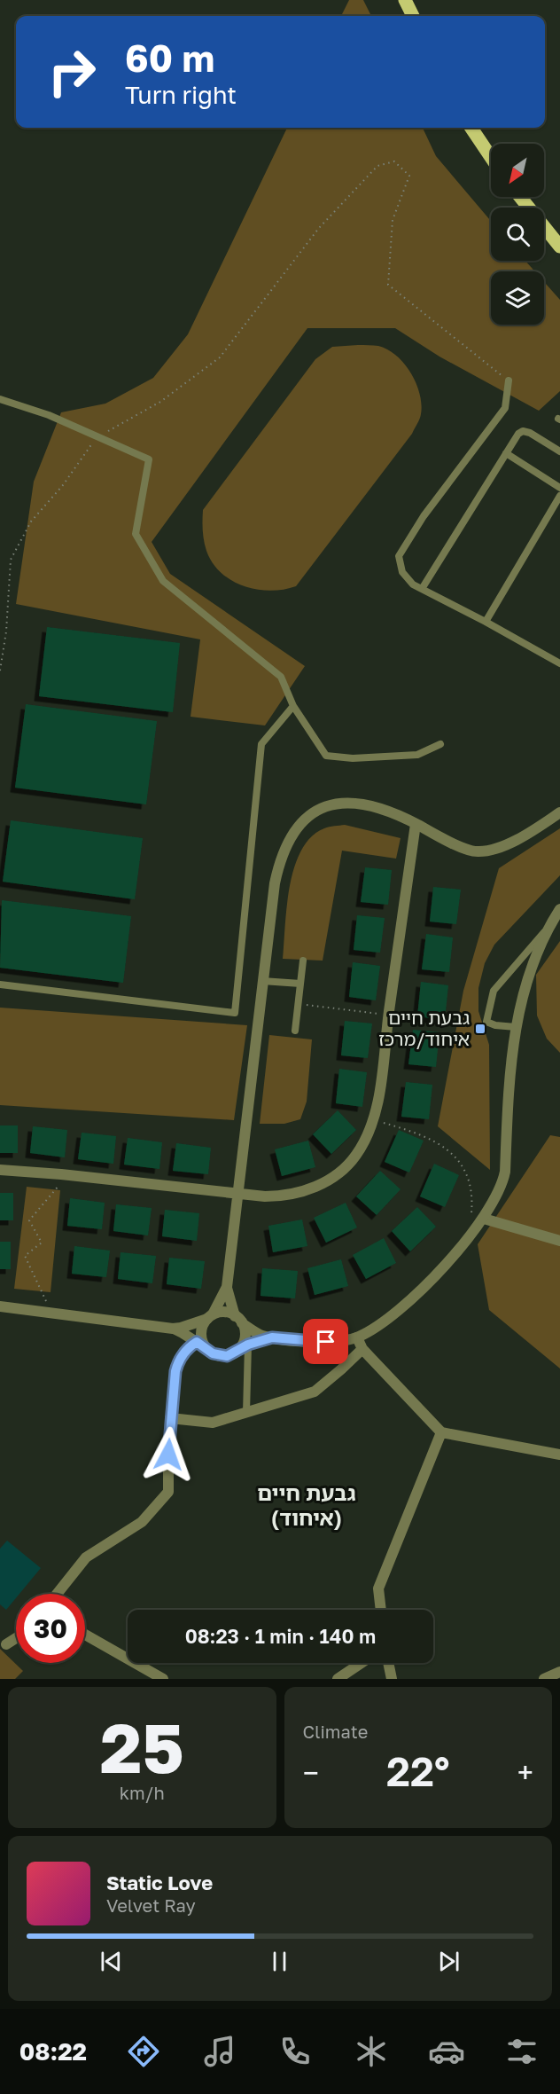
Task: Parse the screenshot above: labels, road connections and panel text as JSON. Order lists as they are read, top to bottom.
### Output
{
  "districts": ["גבעת חיים (איחוד)"],
  "places": {
    "transit": ["גבעת חיים איחוד/מרכז"]
  },
  "north": "bottom left",
  "page": {
    "turn": ["60 m", "Turn right"],
    "limit": "30",
    "trip": "08:23 · 1 min · 140 m",
    "tile": [
      ["25", "km/h"],
      "Climate"
    ],
    "heat": ["−", "22°", "+"],
    "song": ["Static Love", "Velvet Ray"],
    "tabs": "08:22"
  }
}
